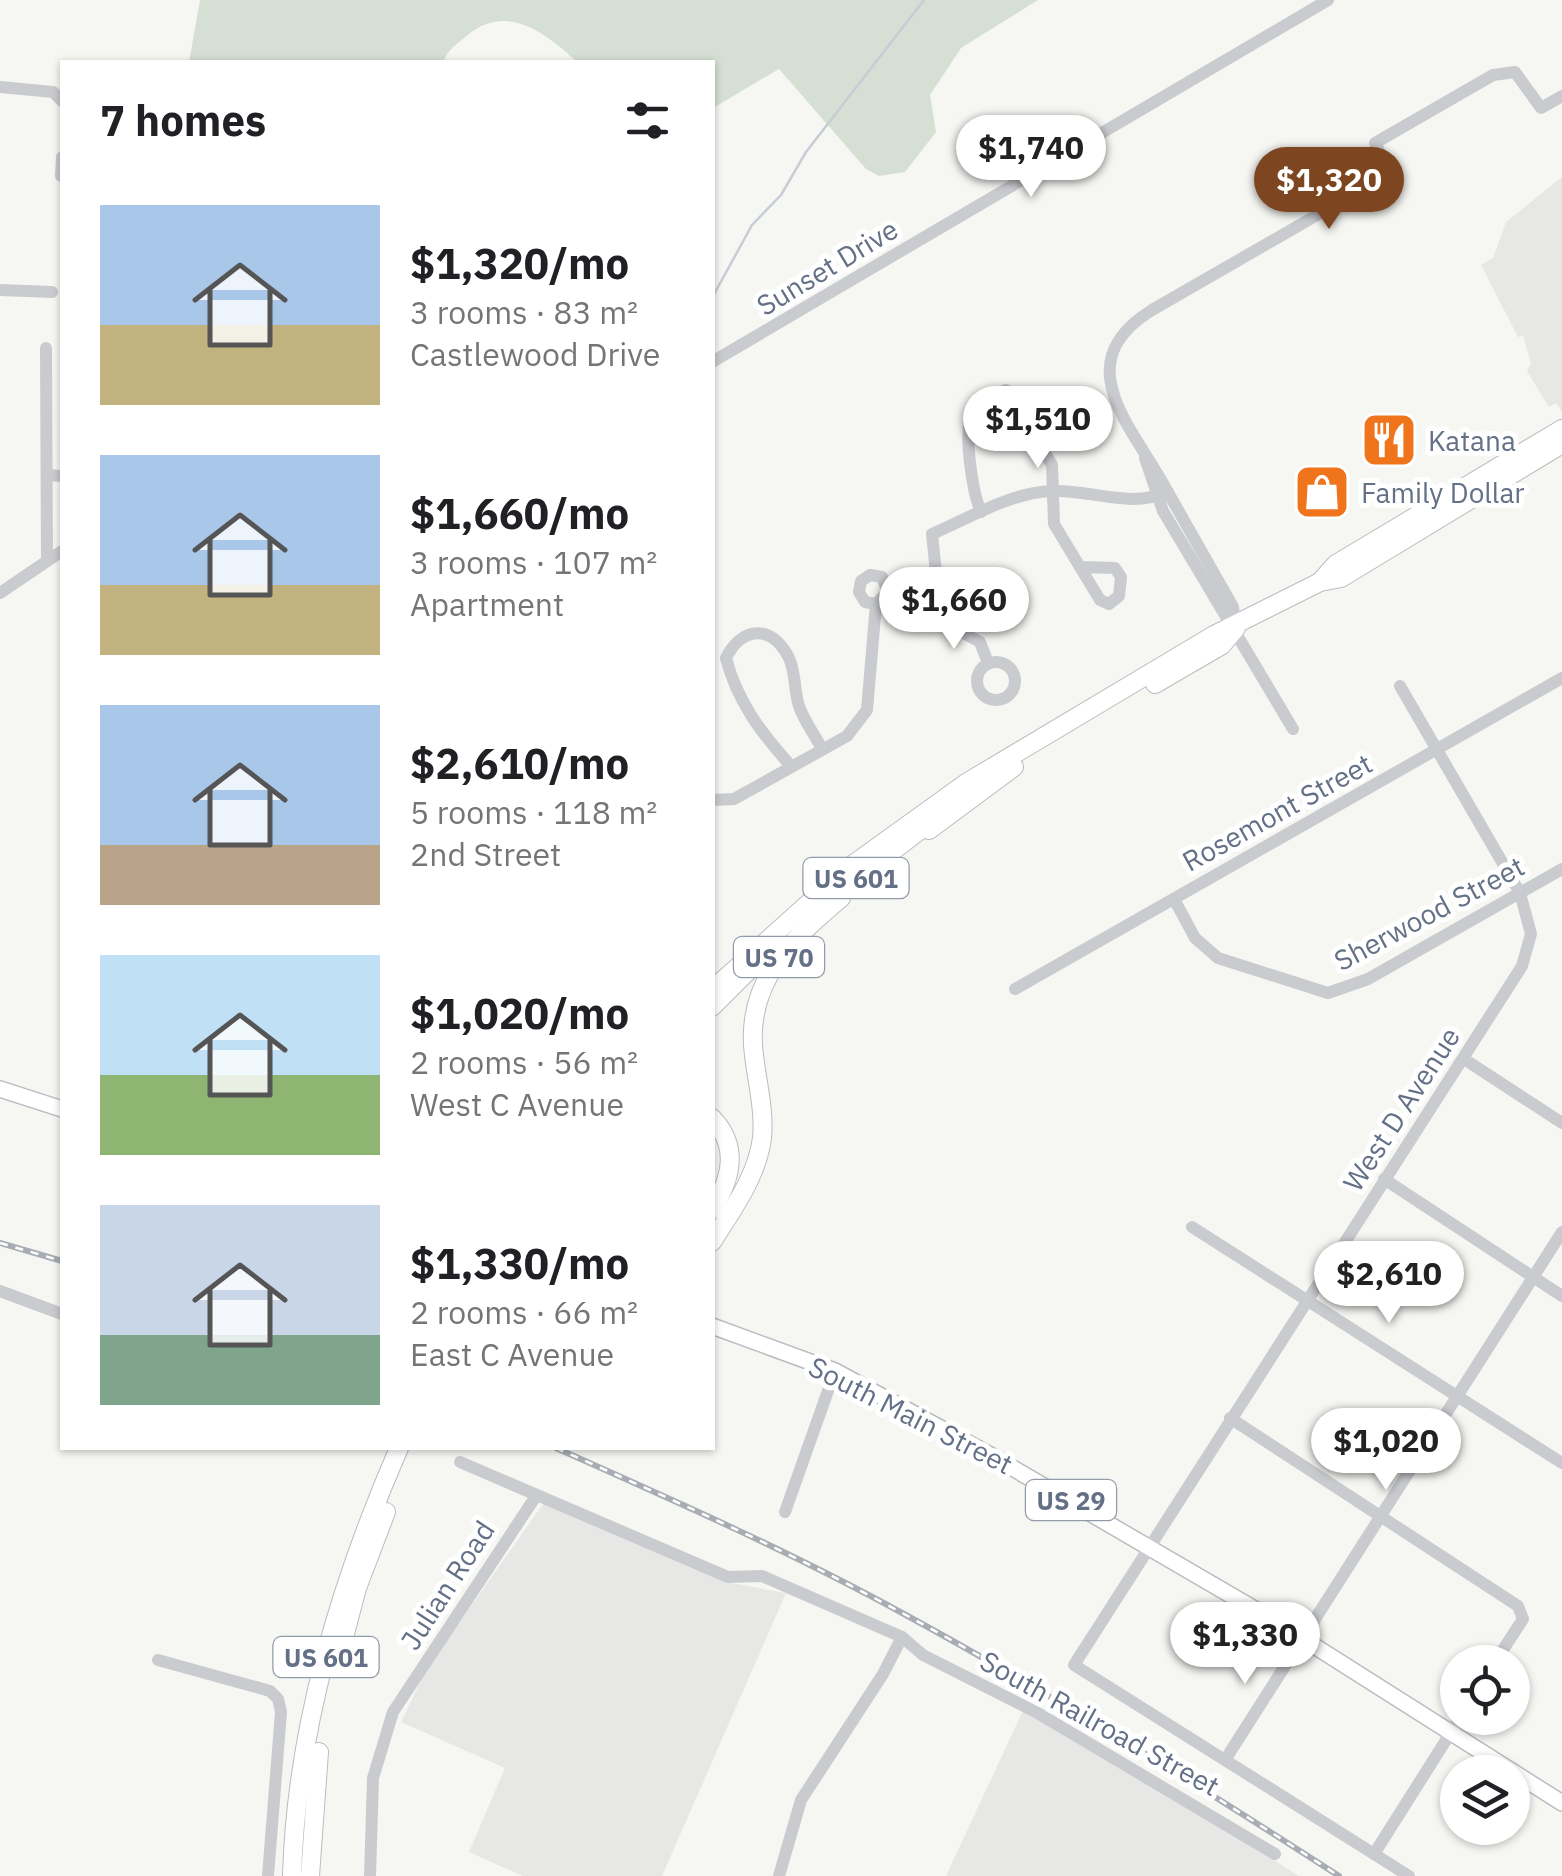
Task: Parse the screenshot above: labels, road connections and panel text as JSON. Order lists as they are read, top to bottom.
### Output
{
  "streets": {
    "highway": ["US 601", "US 70"],
    "main road": ["South Main Street", "US 29"],
    "street": [
      "Sunset Drive",
      "Rosemont Street",
      "Sherwood Street",
      "West D Avenue",
      "Julian Road",
      "South Railroad Street"
    ]
  },
  "crossings": [
    ["Rosemont Street", "Sherwood Street"],
    ["Rosemont Street", "West D Avenue"],
    ["US 601", "US 70"],
    ["Sherwood Street", "West D Avenue"],
    ["West D Avenue", "South Main Street"],
    ["Julian Road", "South Railroad Street"]
  ],
  "places": {
    "restaurant": ["Katana"],
    "shop": ["Family Dollar"]
  },
  "page": {
    "heading": "7 homes",
    "price": [
      "$1,740",
      "$1,320",
      "$1,510",
      "$1,660",
      "$2,610",
      "$1,020",
      "$1,330"
    ],
    "list": [
      {
        "name": "$1,320/mo",
        "note": "3 rooms · 83 m² · Castlewood Drive"
      },
      {
        "name": "$1,660/mo",
        "note": "3 rooms · 107 m² · Apartment"
      },
      {
        "name": "$2,610/mo",
        "note": "5 rooms · 118 m² · 2nd Street"
      },
      {
        "name": "$1,020/mo",
        "note": "2 rooms · 56 m² · West C Avenue"
      },
      {
        "name": "$1,330/mo",
        "note": "2 rooms · 66 m² · East C Avenue"
      }
    ]
  }
}
